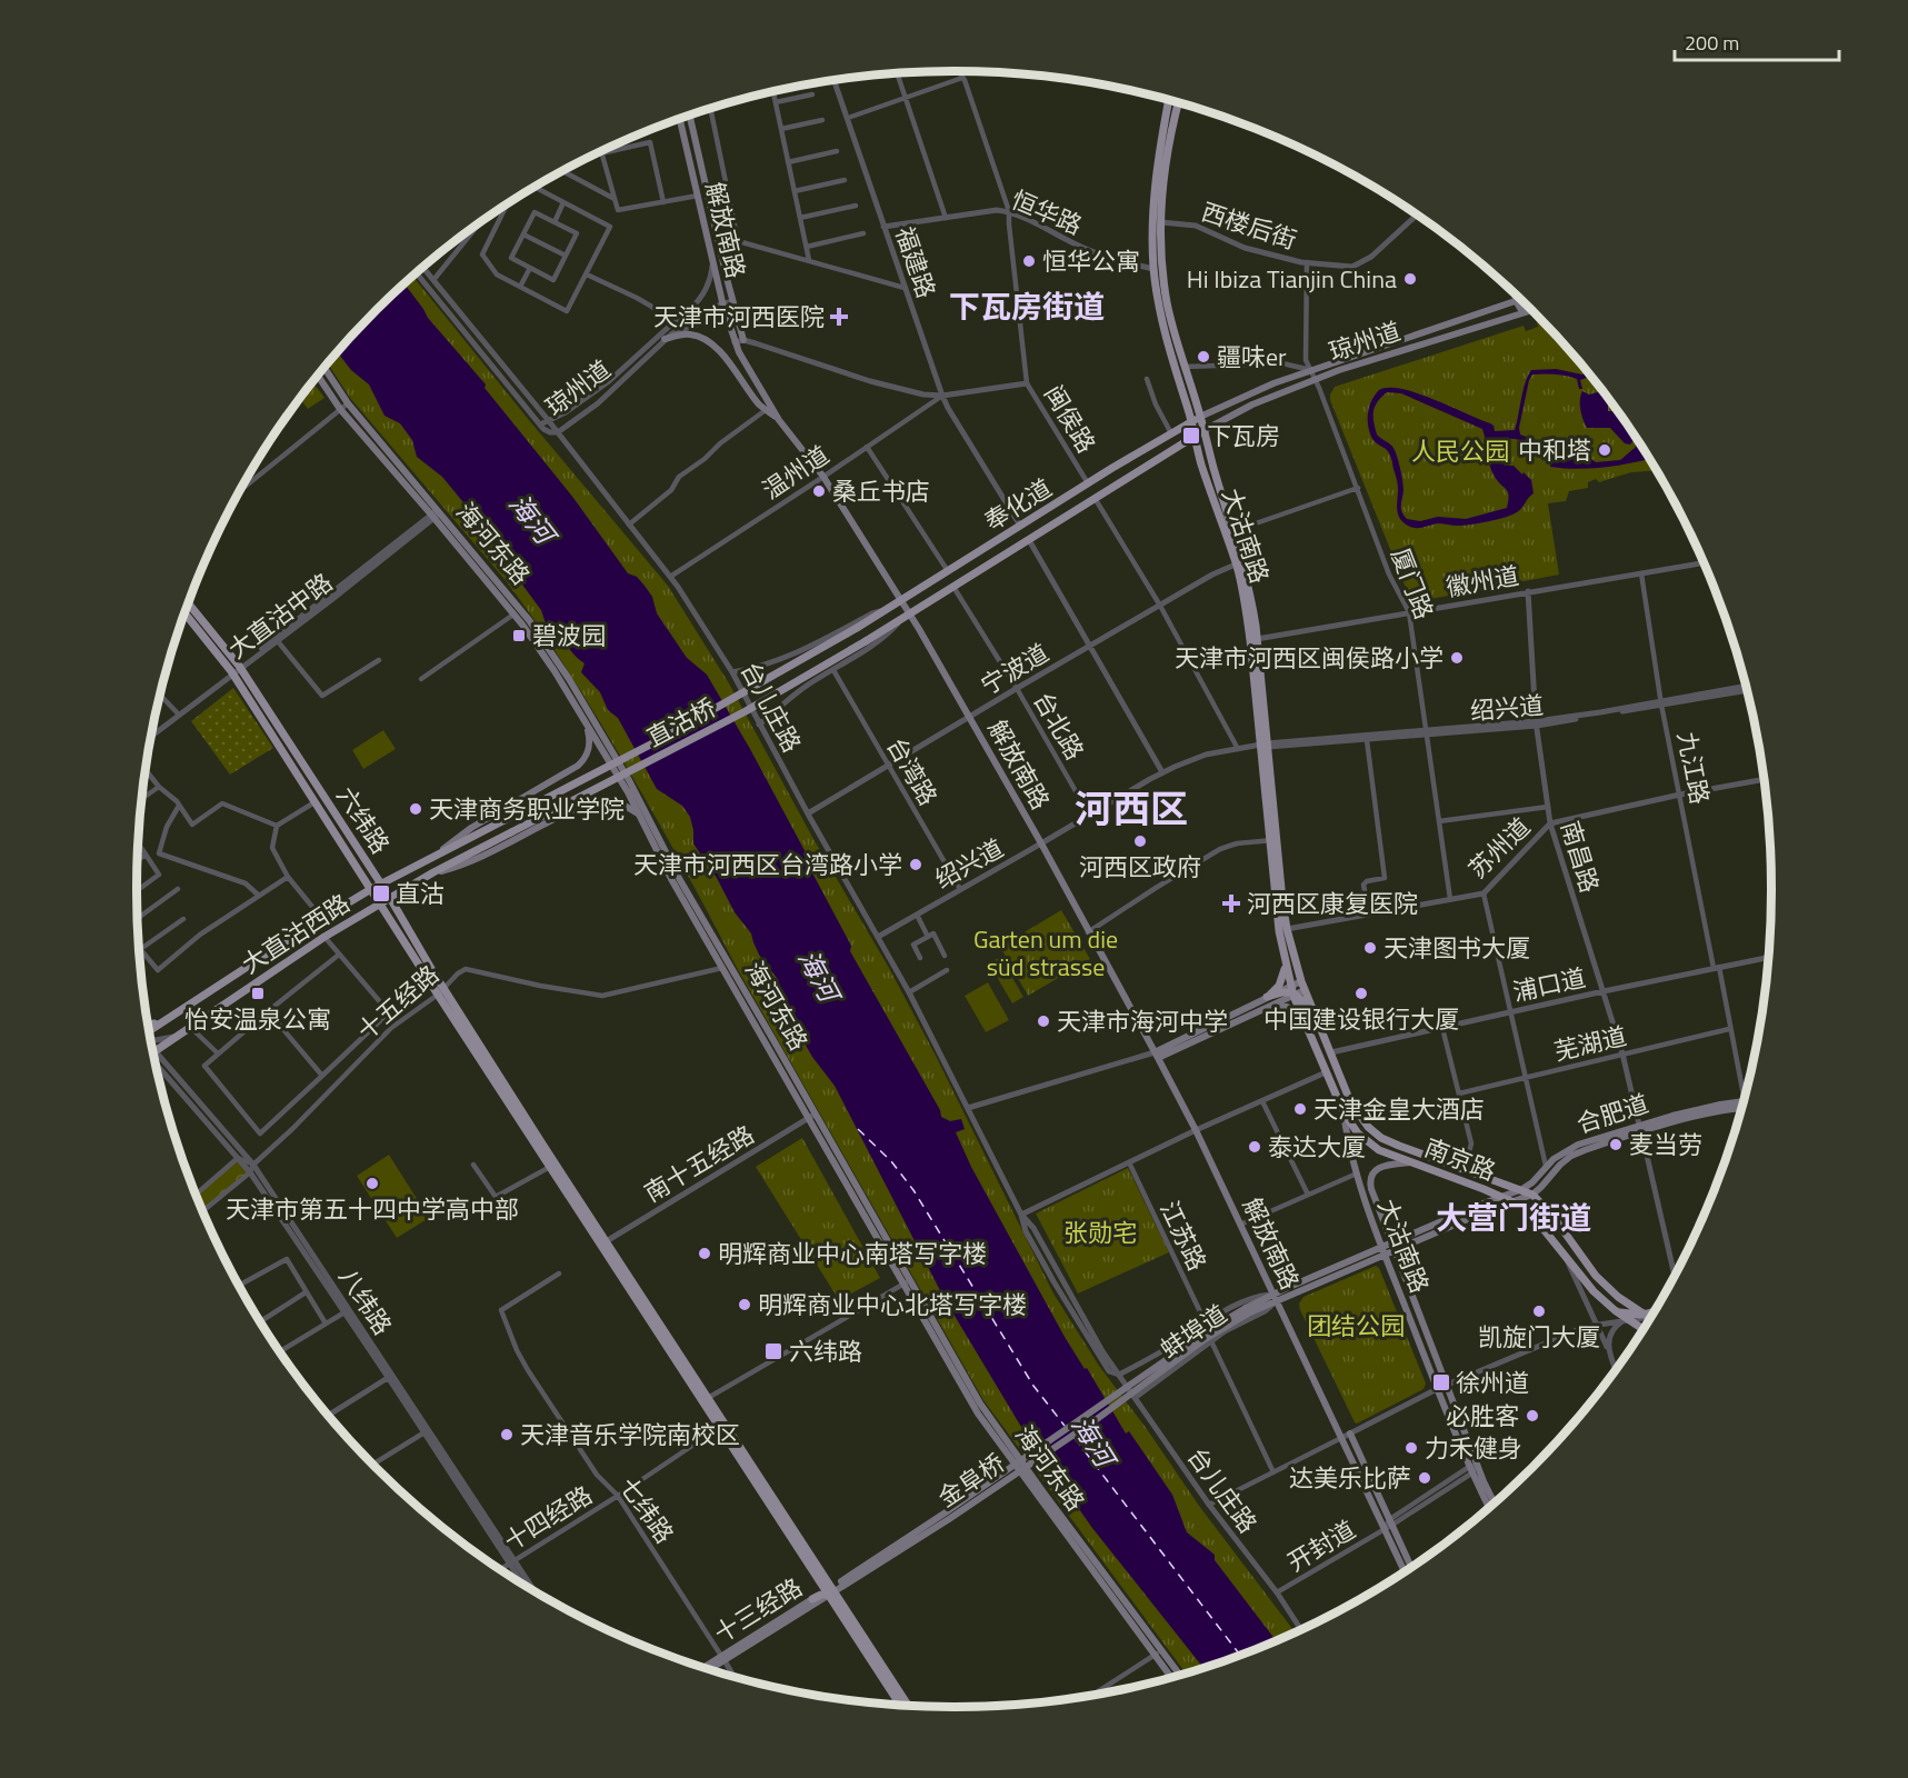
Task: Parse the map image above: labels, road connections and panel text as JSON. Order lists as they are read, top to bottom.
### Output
{
  "streets": {
    "main road": [
      "解放南路",
      "琼州道",
      "奉化道",
      "大沽南路",
      "海河东路",
      "直沽桥",
      "六纬路",
      "大直沽西路",
      "合肥道",
      "南京路",
      "蚌埠道",
      "金阜桥",
      "十三经路"
    ],
    "street": [
      "恒华路",
      "西楼后街",
      "福建路",
      "闽侯路",
      "温州道",
      "徽州道",
      "厦门路",
      "大直沽中路",
      "宁波道",
      "台儿庄路",
      "绍兴道",
      "台北路",
      "九江路",
      "台湾路",
      "苏州道",
      "南昌路",
      "浦口道",
      "十五经路",
      "芜湖道",
      "南十五经路",
      "江苏路",
      "八纬路",
      "七纬路",
      "十四经路",
      "开封道"
    ]
  },
  "crossings": [
    ["恒华路", "福建路"],
    ["恒华路", "闽侯路"],
    ["恒华路", "大沽南路"],
    ["西楼后街", "大沽南路"],
    ["西楼后街", "厦门路"],
    ["解放南路", "琼州道"],
    ["解放南路", "温州道"],
    ["解放南路", "奉化道"],
    ["解放南路", "宁波道"],
    ["解放南路", "绍兴道"],
    ["解放南路", "蚌埠道"],
    ["解放南路", "开封道"],
    ["福建路", "温州道"],
    ["福建路", "奉化道"],
    ["琼州道", "奉化道"],
    ["琼州道", "大沽南路"],
    ["琼州道", "厦门路"],
    ["琼州道", "台儿庄路"],
    ["闽侯路", "奉化道"],
    ["温州道", "台儿庄路"],
    ["奉化道", "大沽南路"],
    ["奉化道", "直沽桥"],
    ["奉化道", "台北路"],
    ["大沽南路", "徽州道"],
    ["大沽南路", "宁波道"],
    ["大沽南路", "绍兴道"],
    ["大沽南路", "苏州道"],
    ["大沽南路", "南京路"],
    ["大沽南路", "蚌埠道"],
    ["大沽南路", "开封道"],
    ["海河东路", "大直沽中路"],
    ["海河东路", "十五经路"],
    ["海河东路", "南十五经路"],
    ["徽州道", "厦门路"],
    ["徽州道", "九江路"],
    ["徽州道", "南昌路"],
    ["厦门路", "绍兴道"],
    ["厦门路", "苏州道"],
    ["大直沽中路", "六纬路"],
    ["宁波道", "台儿庄路"],
    ["宁波道", "台北路"],
    ["宁波道", "台湾路"],
    ["台儿庄路", "绍兴道"],
    ["台儿庄路", "蚌埠道"],
    ["台儿庄路", "开封道"],
    ["绍兴道", "台北路"],
    ["绍兴道", "九江路"],
    ["绍兴道", "台湾路"],
    ["绍兴道", "南昌路"],
    ["直沽桥", "大直沽西路"],
    ["九江路", "苏州道"],
    ["九江路", "浦口道"],
    ["九江路", "芜湖道"],
    ["六纬路", "大直沽西路"],
    ["六纬路", "十五经路"],
    ["六纬路", "南十五经路"],
    ["六纬路", "十四经路"],
    ["六纬路", "十三经路"],
    ["苏州道", "南昌路"],
    ["南昌路", "浦口道"],
    ["南昌路", "芜湖道"],
    ["南昌路", "合肥道"],
    ["浦口道", "南京路"],
    ["十五经路", "八纬路"],
    ["合肥道", "南京路"],
    ["合肥道", "蚌埠道"],
    ["南京路", "蚌埠道"],
    ["八纬路", "十四经路"],
    ["蚌埠道", "金阜桥"],
    ["金阜桥", "十三经路"],
    ["七纬路", "十四经路"],
    ["七纬路", "十三经路"]
  ],
  "districts": ["下瓦房街道", "河西区", "大营门街道"],
  "water": ["海河"],
  "parks": [
    "人民公园",
    "Garten um die süd strasse",
    "张勋宅",
    "团结公园"
  ],
  "places": {
    "other": [
      "恒华公寓",
      "Hi Ibiza Tianjin China",
      "疆味er",
      "中和塔",
      "桑丘书店",
      "天津市河西区闽侯路小学",
      "天津商务职业学院",
      "河西区政府",
      "天津市河西区台湾路小学",
      "天津图书大厦",
      "中国建设银行大厦",
      "天津市海河中学",
      "天津金皇大酒店",
      "麦当劳",
      "泰达大厦",
      "天津市第五十四中学高中部",
      "明辉商业中心南塔写字楼",
      "明辉商业中心北塔写字楼",
      "凯旋门大厦",
      "必胜客",
      "天津音乐学院南校区",
      "力禾健身",
      "达美乐比萨"
    ],
    "health": ["天津市河西医院", "河西区康复医院"],
    "transit": [
      "下瓦房",
      "碧波园",
      "直沽",
      "怡安温泉公寓",
      "六纬路",
      "徐州道"
    ]
  },
  "scale_bar": "200 m"
}
